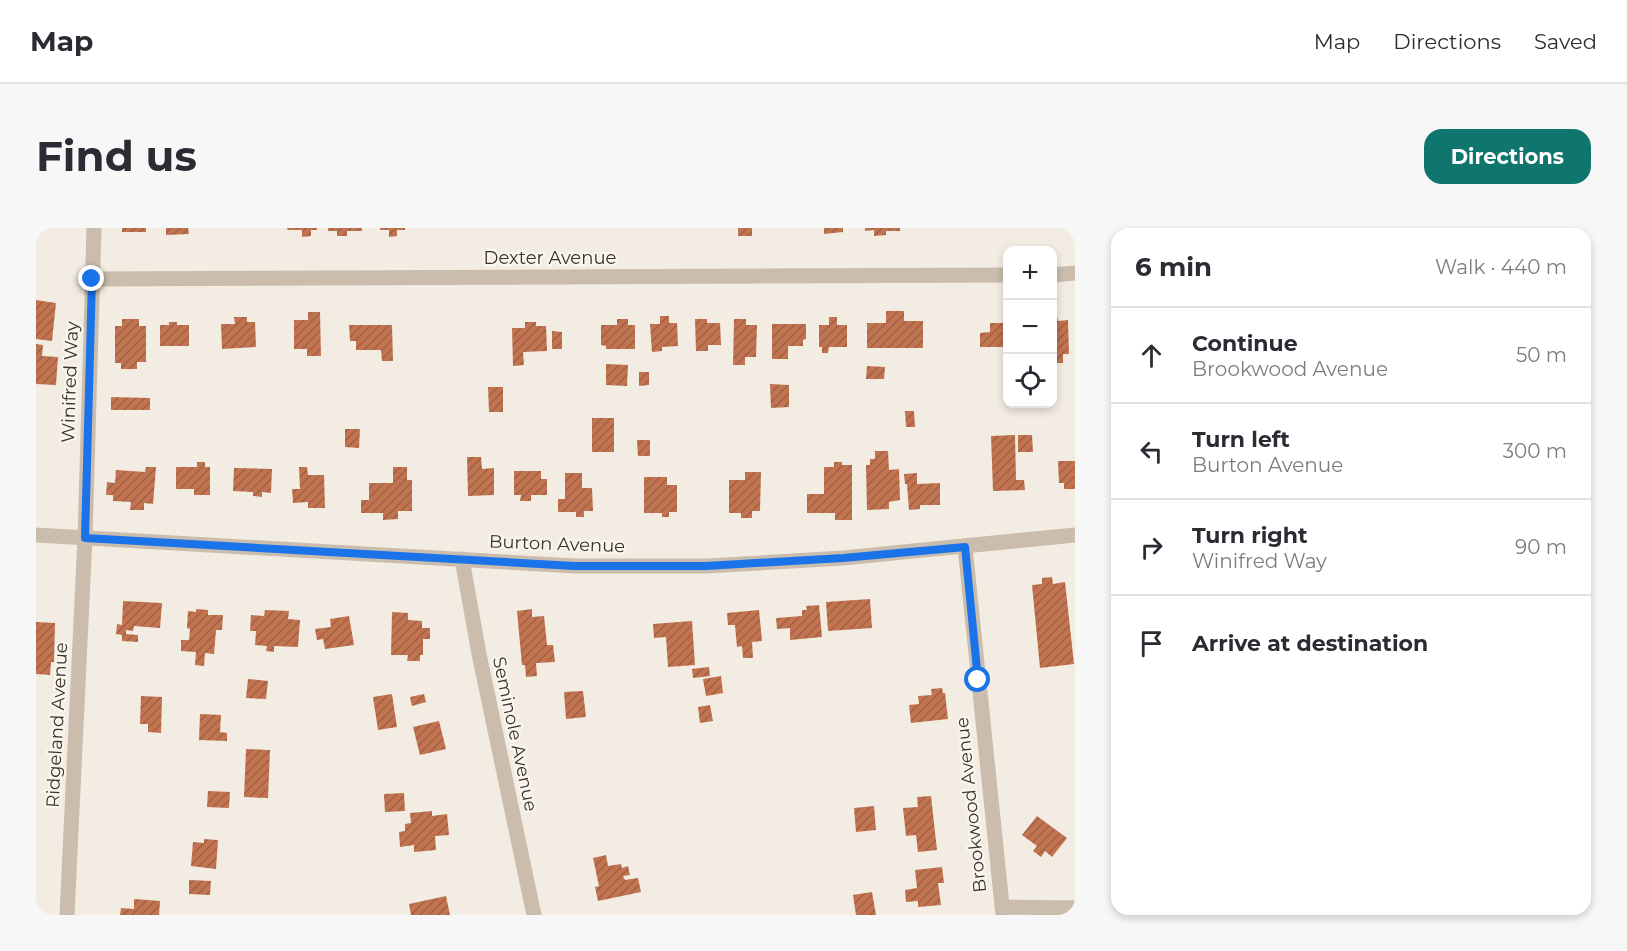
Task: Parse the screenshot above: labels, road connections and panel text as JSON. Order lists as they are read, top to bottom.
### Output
{
  "streets": {
    "street": [
      "Dexter Avenue",
      "Winifred Way",
      "Burton Avenue",
      "Ridgeland Avenue",
      "Seminole Avenue",
      "Brookwood Avenue"
    ]
  },
  "crossings": [
    ["Dexter Avenue", "Winifred Way"],
    ["Winifred Way", "Burton Avenue"],
    ["Winifred Way", "Ridgeland Avenue"],
    ["Burton Avenue", "Ridgeland Avenue"],
    ["Burton Avenue", "Seminole Avenue"],
    ["Burton Avenue", "Brookwood Avenue"]
  ],
  "page": {
    "header": "Map",
    "nav": ["Map", "Directions", "Saved"],
    "buttons": "Directions",
    "title": "Find us",
    "heading": ["6 min", "Walk · 440 m"],
    "map_buttons": ["+", "−"],
    "list": [
      ["Continue", "Brookwood Avenue", "50 m"],
      ["Turn left", "Burton Avenue", "300 m"],
      ["Turn right", "Winifred Way", "90 m"],
      "Arrive at destination"
    ]
  }
}
